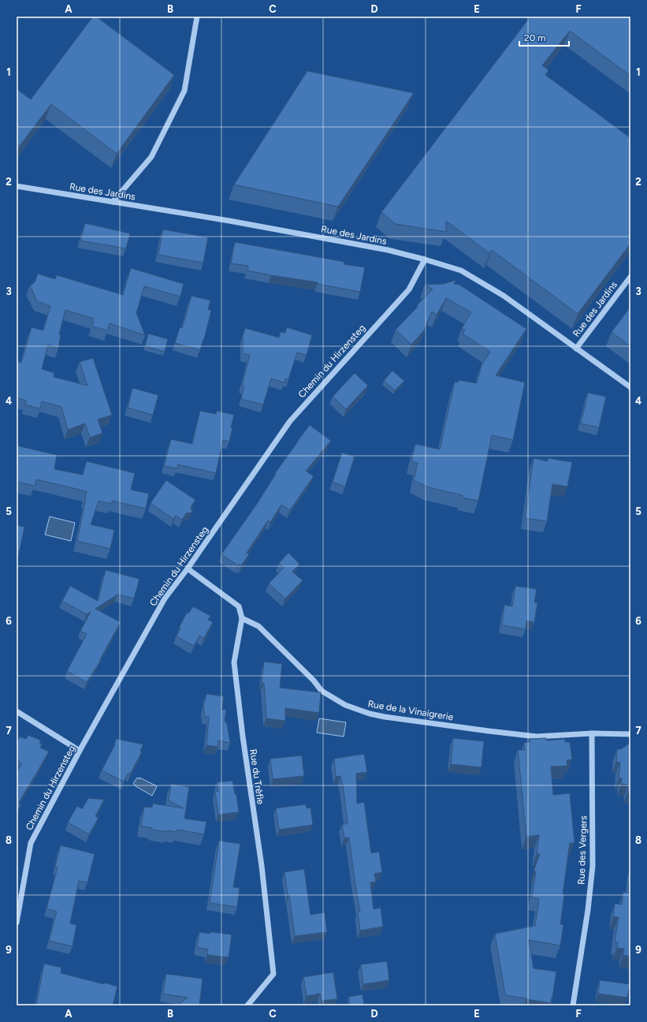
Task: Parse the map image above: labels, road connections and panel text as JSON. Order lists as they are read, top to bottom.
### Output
{
  "streets": {
    "street": [
      "Rue des Jardins",
      "Chemin du Hirzensteg",
      "Rue de la Vinaigrerie",
      "Rue du Trèfle",
      "Rue des Vergers"
    ]
  },
  "crossings": [
    ["Rue des Jardins", "Chemin du Hirzensteg"],
    ["Rue de la Vinaigrerie", "Rue du Trèfle"],
    ["Rue de la Vinaigrerie", "Rue des Vergers"]
  ],
  "scale_bar": "20 m",
  "grid": {
    "columns": [
      "A",
      "B",
      "C",
      "D",
      "E",
      "F"
    ],
    "rows": [
      "1",
      "2",
      "3",
      "4",
      "5",
      "6",
      "7",
      "8",
      "9"
    ]
  }
}
